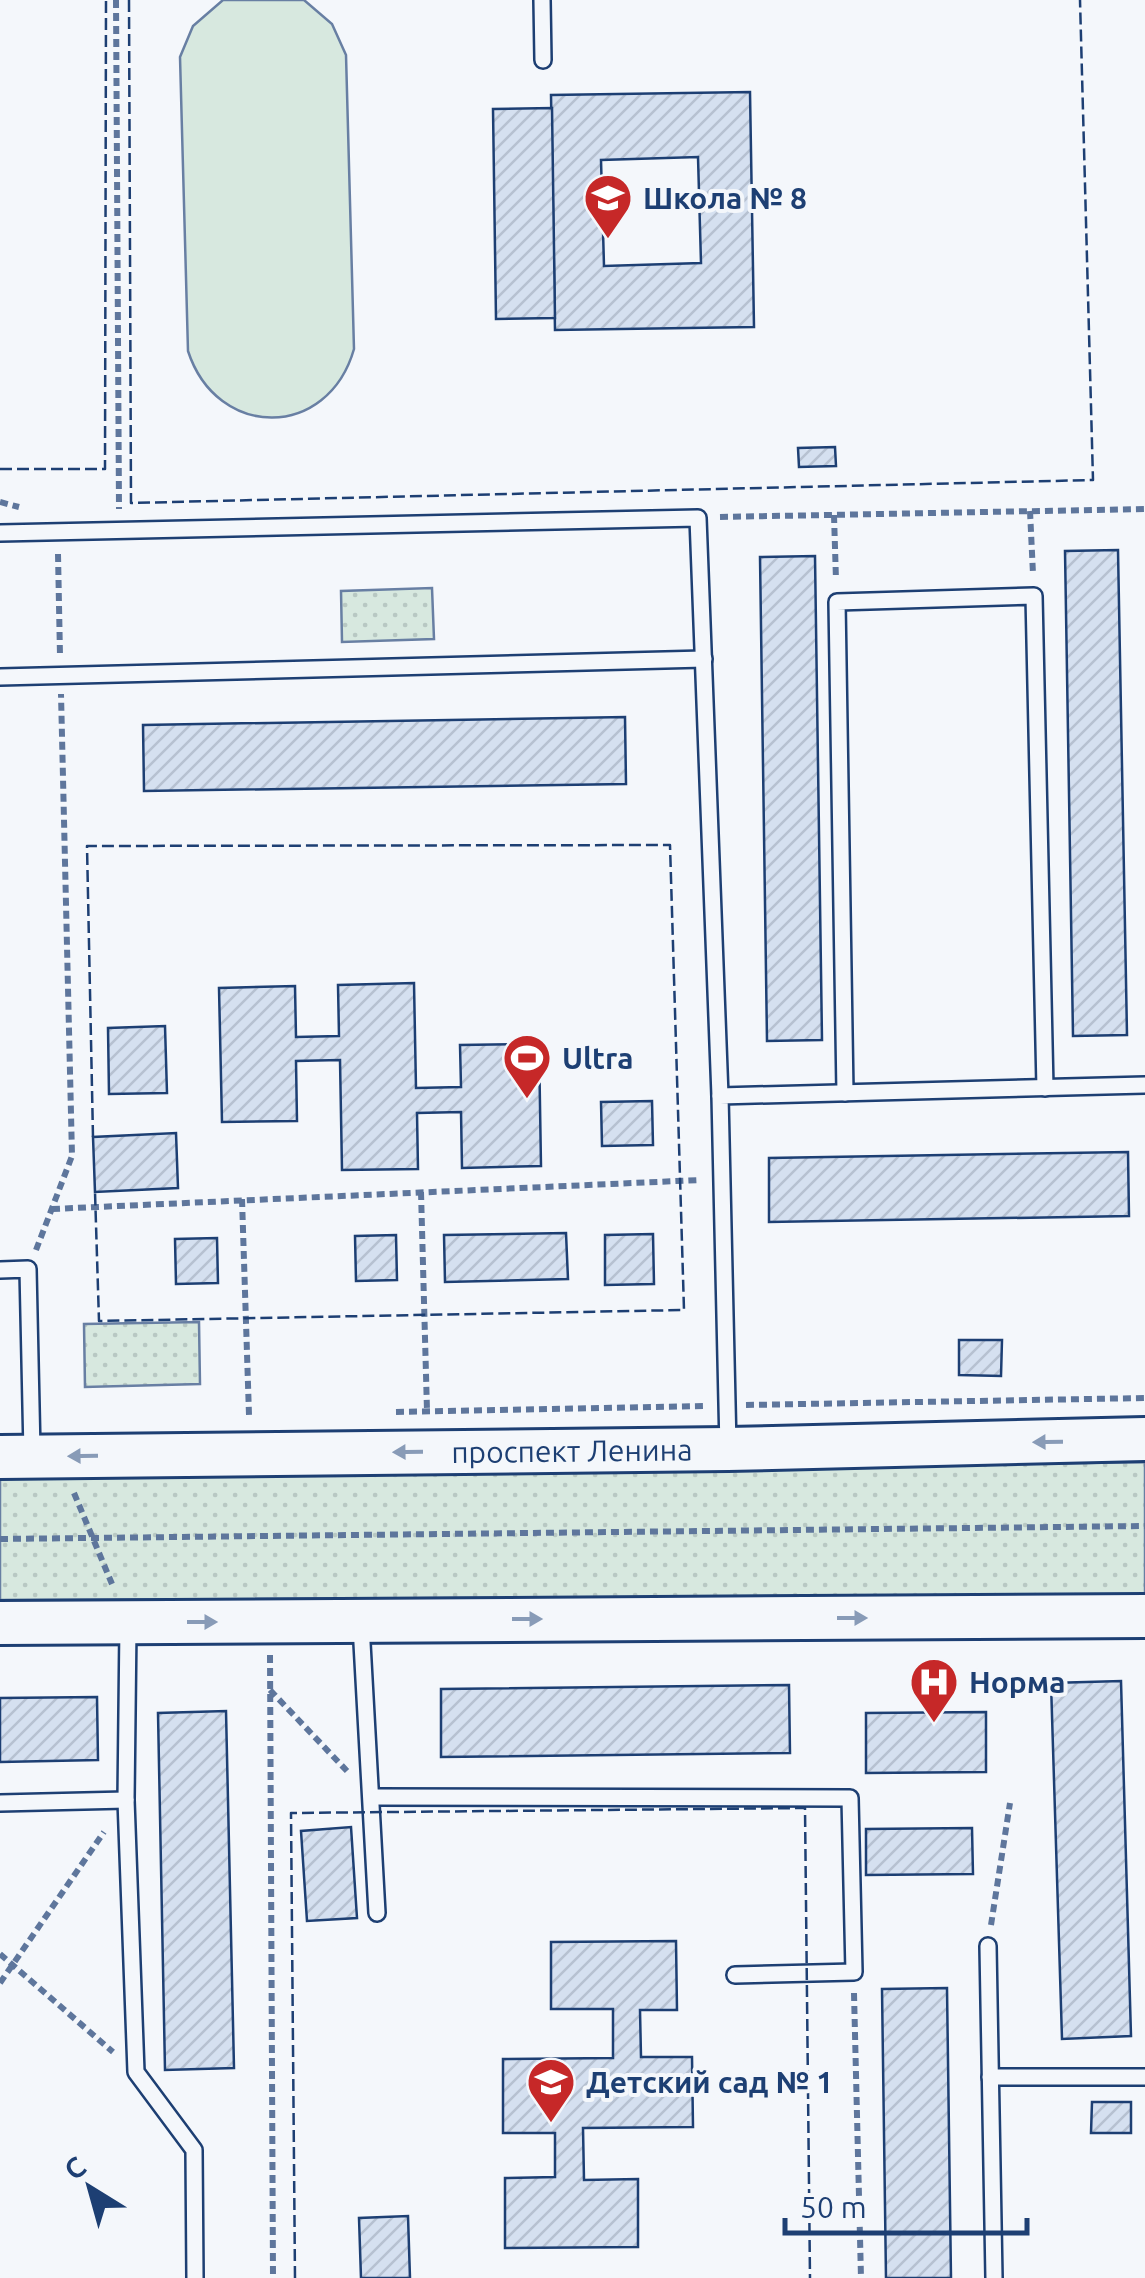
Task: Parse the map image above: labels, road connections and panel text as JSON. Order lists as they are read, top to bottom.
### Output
{
  "streets": {
    "street": ["проспект Ленина"]
  },
  "places": {
    "school or university": ["Школа № 8", "Детский сад № 1"],
    "sports": ["Ultra"],
    "hospital": ["Норма"]
  },
  "scale_bar": "50 m",
  "north": "top left"
}
